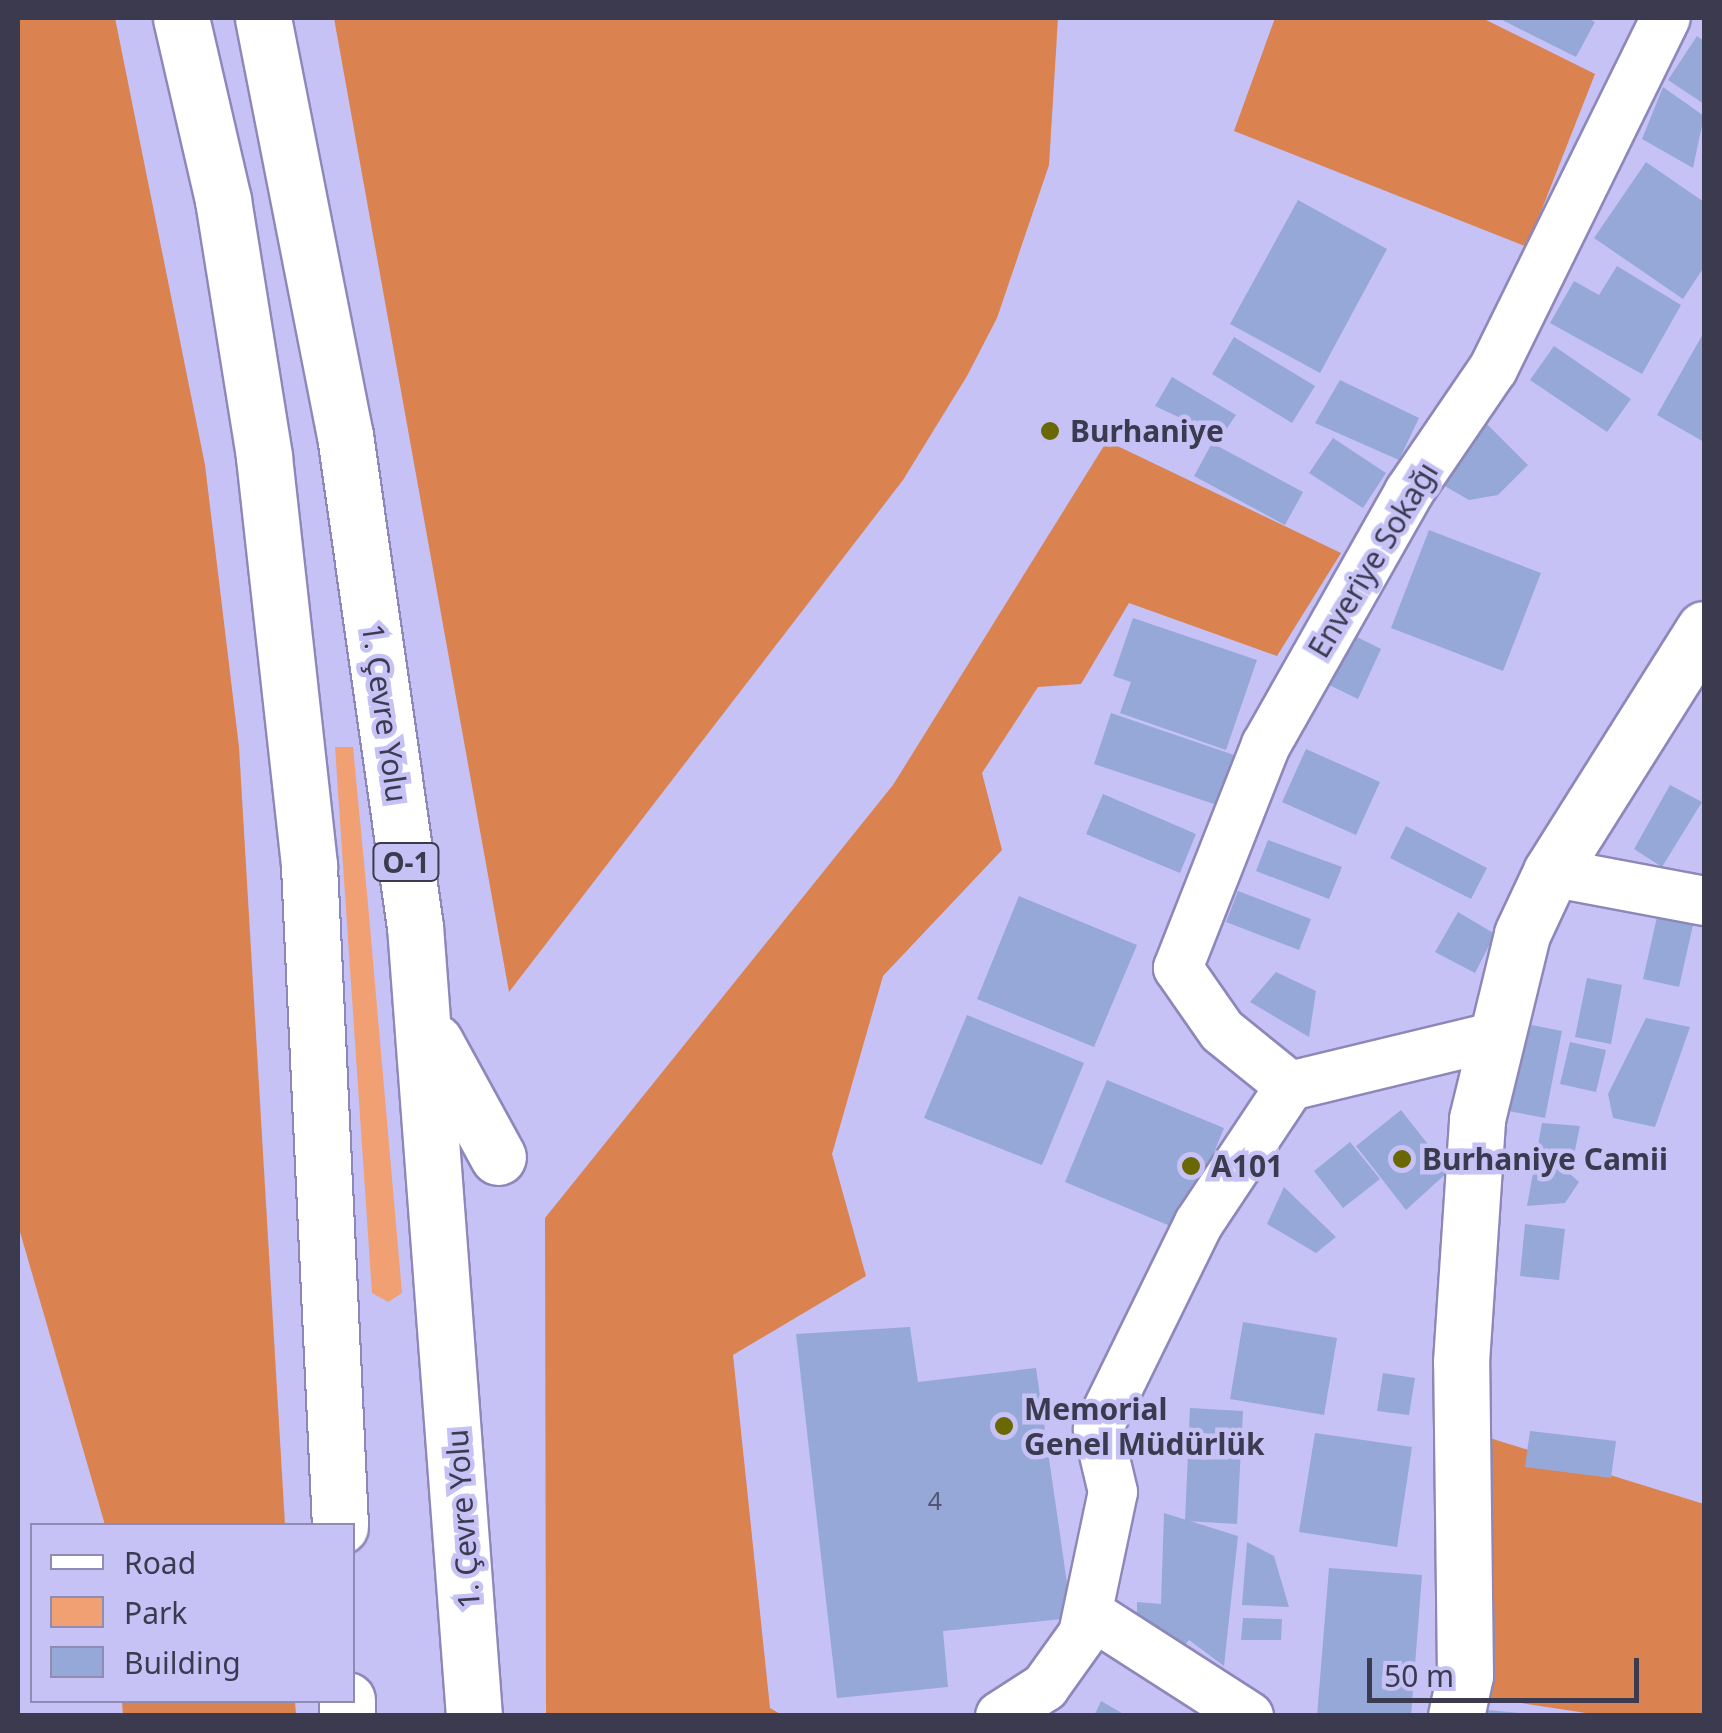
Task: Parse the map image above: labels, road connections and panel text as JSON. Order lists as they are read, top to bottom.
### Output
{
  "streets": {
    "main road": ["1. Çevre Yolu", "O-1"],
    "street": ["Enveriye Sokağı"]
  },
  "places": [
    "Burhaniye",
    "Burhaniye Camii",
    "A101",
    "Memorial Genel Müdürlük"
  ],
  "house_numbers": ["4"],
  "legend": ["Road", "Park", "Building"],
  "scale_bar": "50 m"
}
